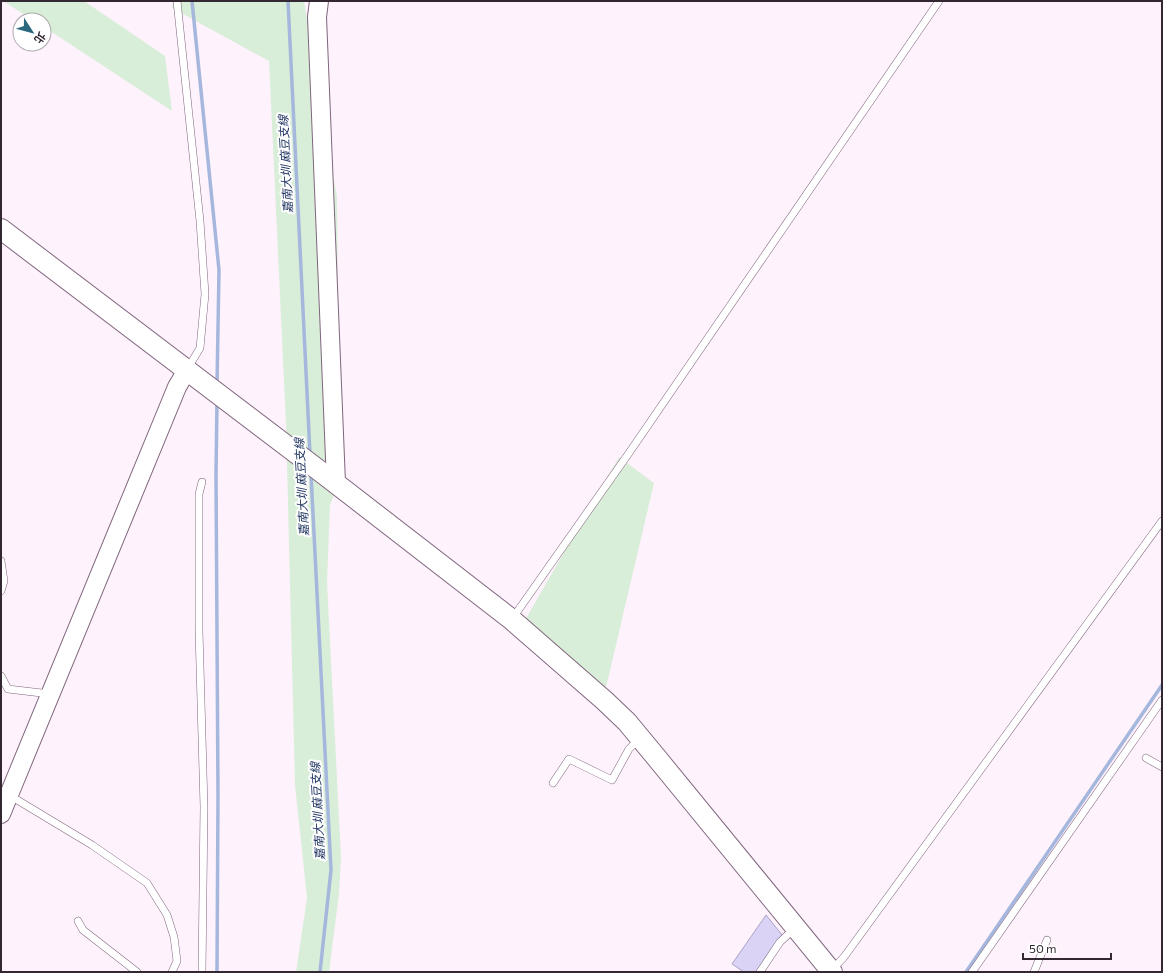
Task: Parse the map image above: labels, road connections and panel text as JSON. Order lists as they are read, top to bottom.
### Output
{
  "water": ["嘉南大圳 麻豆支線"],
  "scale_bar": "50 m",
  "north": "bottom right"
}
